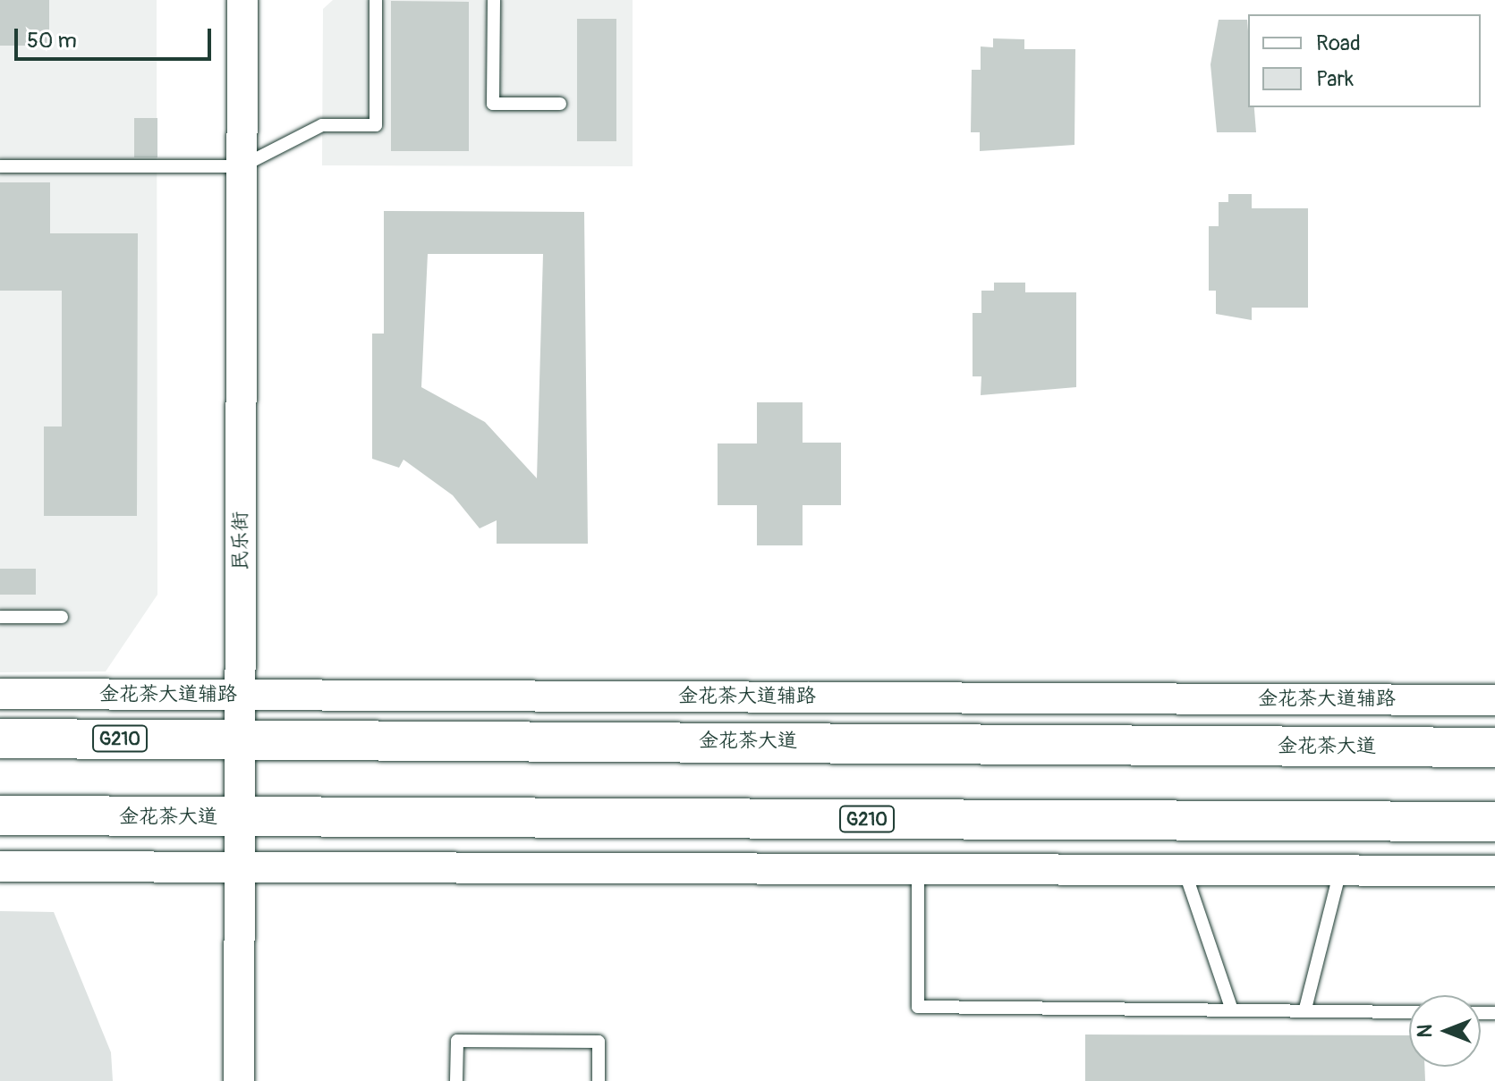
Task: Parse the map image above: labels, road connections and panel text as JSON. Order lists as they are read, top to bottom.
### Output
{
  "streets": {
    "highway": ["G210", "金花茶大道"],
    "street": ["民乐街", "金花茶大道辅路"]
  },
  "crossings": [
    ["民乐街", "金花茶大道辅路"],
    ["民乐街", "金花茶大道"]
  ],
  "legend": ["Road", "Park"],
  "scale_bar": "50 m",
  "north": "left"
}
